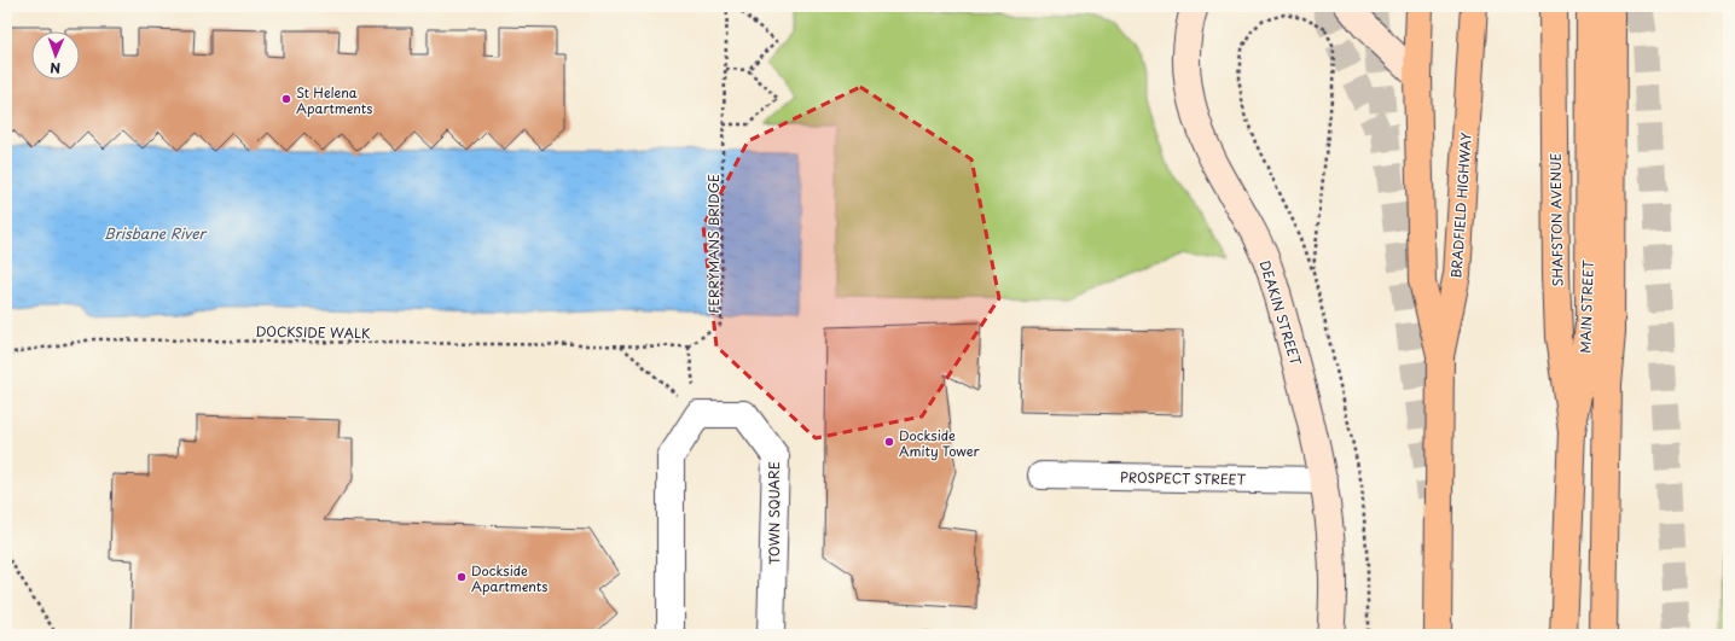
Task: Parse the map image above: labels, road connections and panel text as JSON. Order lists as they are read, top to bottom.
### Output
{
  "streets": {
    "main road": ["BRADFIELD HIGHWAY", "SHAFSTON AVENUE", "MAIN STREET"],
    "street": ["DEAKIN STREET", "PROSPECT STREET", "TOWN SQUARE"],
    "path": ["FERRYMANS BRIDGE", "DOCKSIDE WALK"]
  },
  "crossings": [
    ["SHAFSTON AVENUE", "MAIN STREET"],
    ["FERRYMANS BRIDGE", "DOCKSIDE WALK"],
    ["DEAKIN STREET", "PROSPECT STREET"]
  ],
  "water": ["Brisbane River"],
  "places": ["St Helena Apartments", "Dockside Amity Tower", "Dockside Apartments"],
  "north": "bottom"
}
